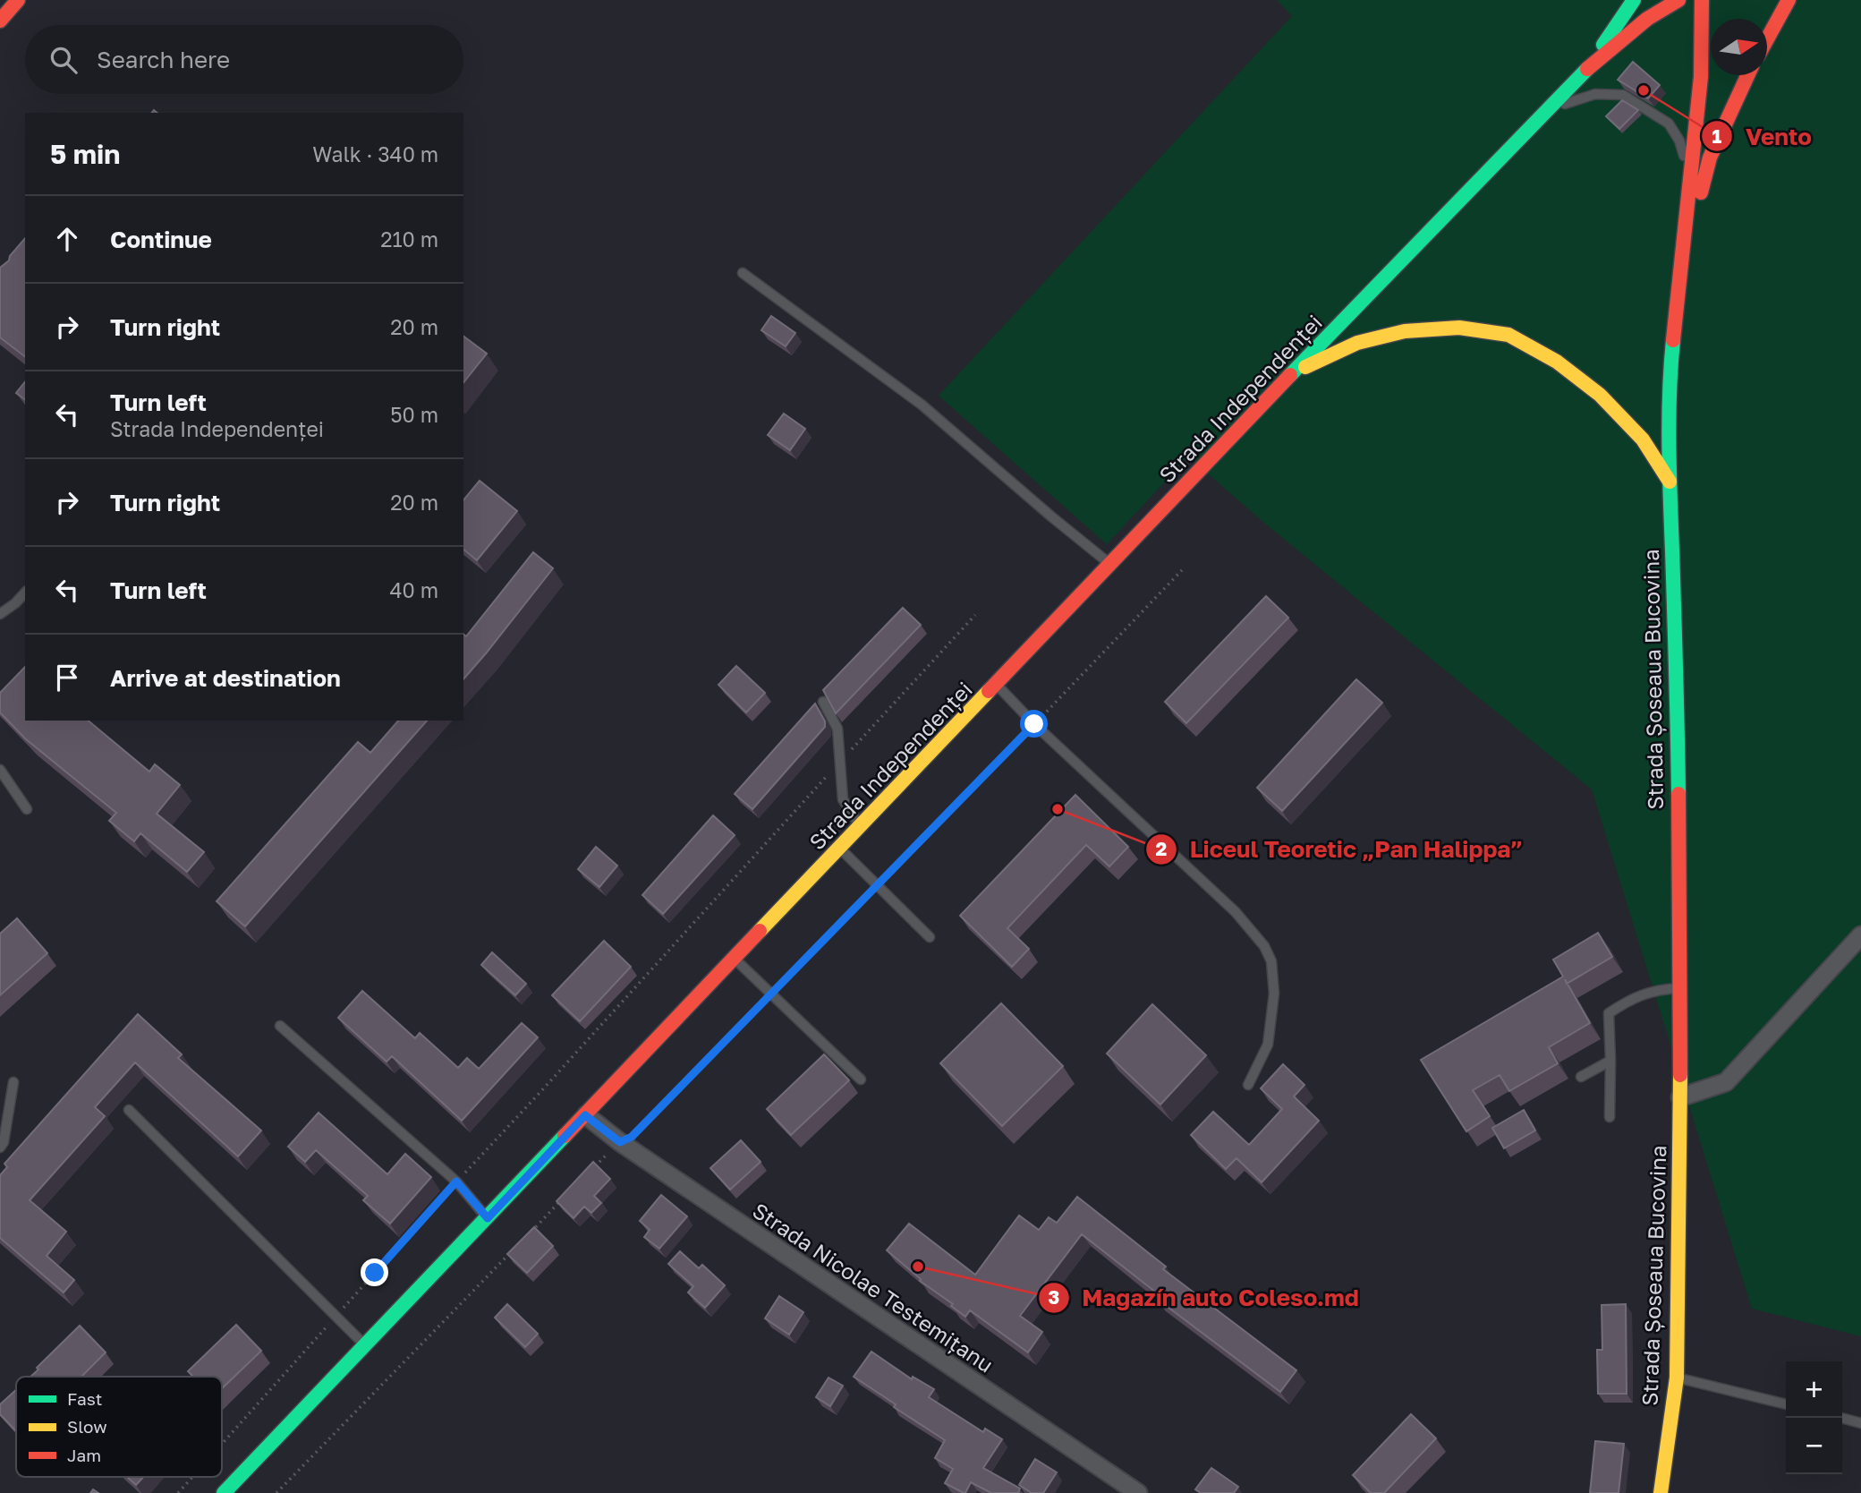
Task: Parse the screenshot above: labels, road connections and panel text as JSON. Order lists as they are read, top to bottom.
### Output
{
  "streets": {
    "main road": ["Strada Independenței", "Strada Șoseaua Bucovina"],
    "street": ["Strada Nicolae Testemițanu"]
  },
  "crossings": [
    ["Strada Independenței", "Strada Nicolae Testemițanu"]
  ],
  "places": ["Vento", "Liceul Teoretic „Pan Halippa”", "Magazín auto Coleso.md"],
  "legend": ["Fast", "Slow", "Jam"],
  "north": "right",
  "page": {
    "search": "Search here",
    "heading": ["5 min", "Walk · 340 m"],
    "list": [
      ["Continue", "210 m"],
      ["Turn right", "20 m"],
      ["Turn left", "Strada Independenței", "50 m"],
      ["Turn right", "20 m"],
      ["Turn left", "40 m"],
      "Arrive at destination"
    ],
    "map_buttons": ["+", "−"]
  }
}
